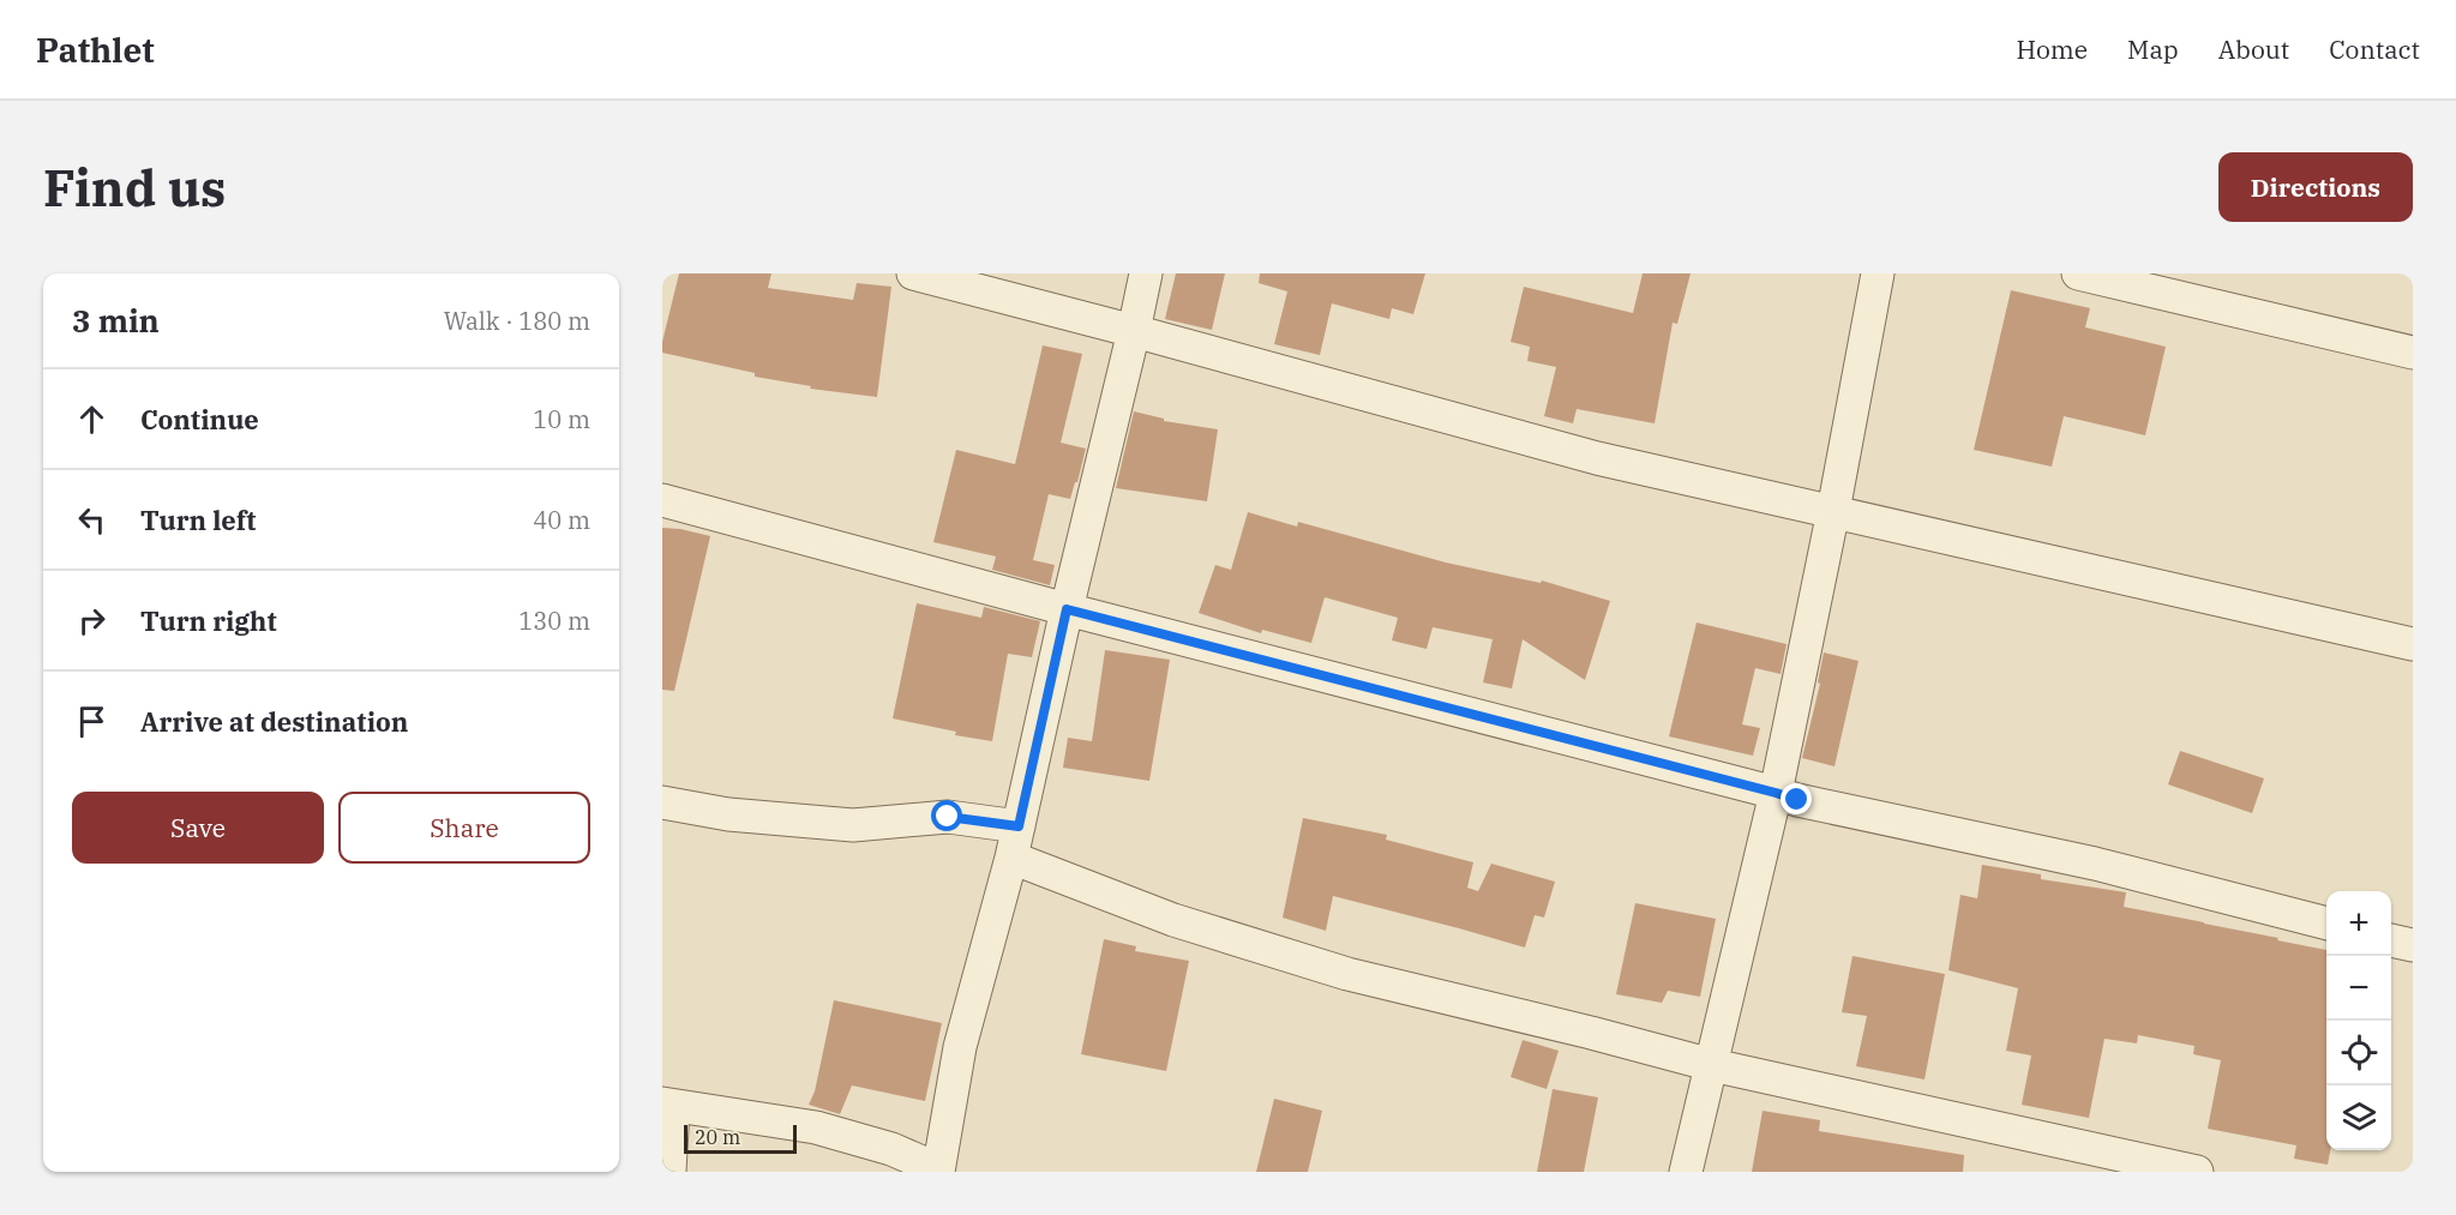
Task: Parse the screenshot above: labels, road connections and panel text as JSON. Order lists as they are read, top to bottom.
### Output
{
  "scale_bar": "20 m",
  "page": {
    "header": "Pathlet",
    "nav": [
      "Home",
      "Map",
      "About",
      "Contact"
    ],
    "buttons": [
      "Directions",
      ["Save", "Share"]
    ],
    "title": "Find us",
    "heading": ["3 min", "Walk · 180 m"],
    "list": [
      ["Continue", "10 m"],
      ["Turn left", "40 m"],
      ["Turn right", "130 m"],
      "Arrive at destination"
    ],
    "map_buttons": ["+", "−"],
    "scale": "20 m"
  }
}
